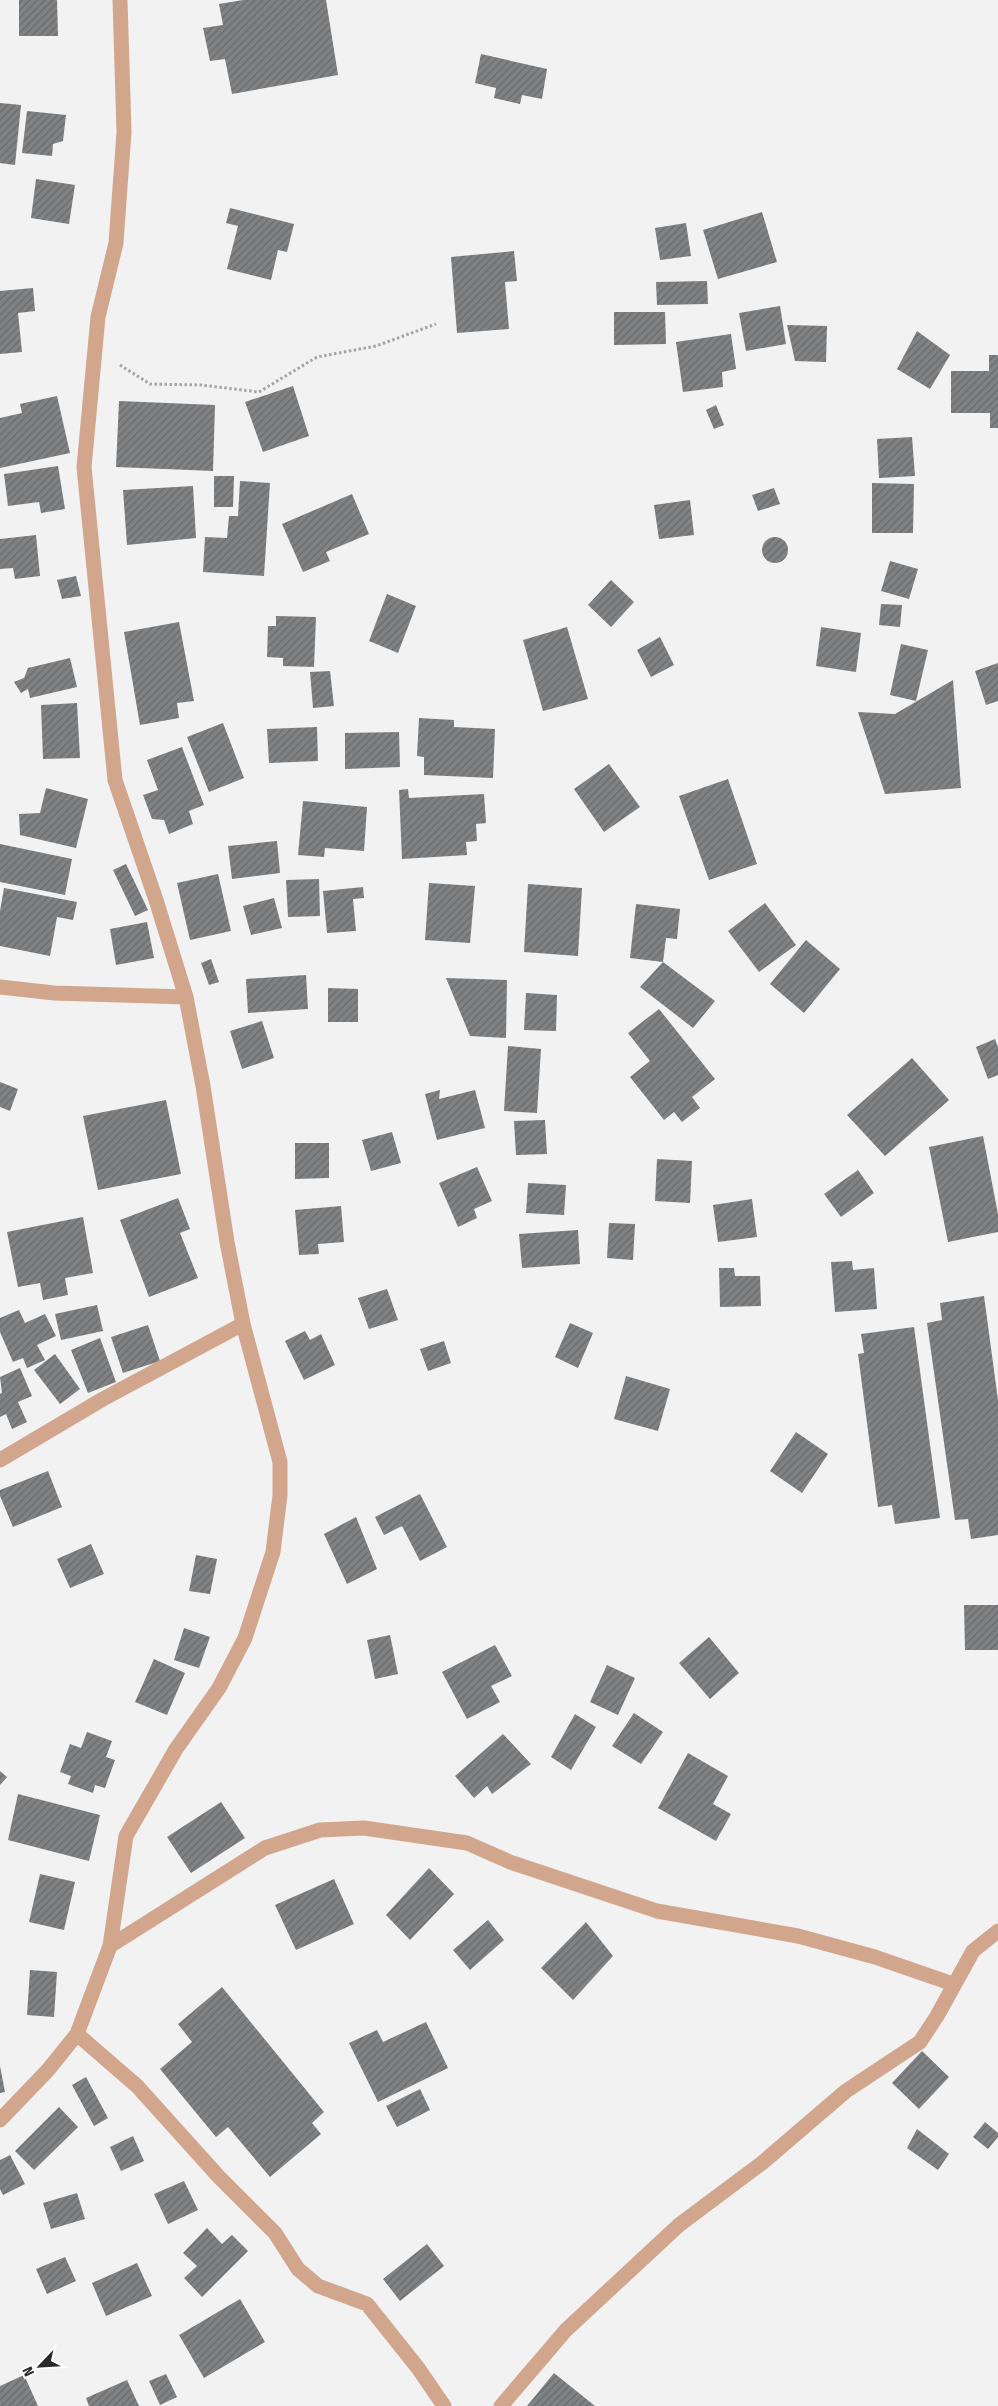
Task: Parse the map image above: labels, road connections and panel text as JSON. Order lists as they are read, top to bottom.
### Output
{
  "north": "bottom left"
}
